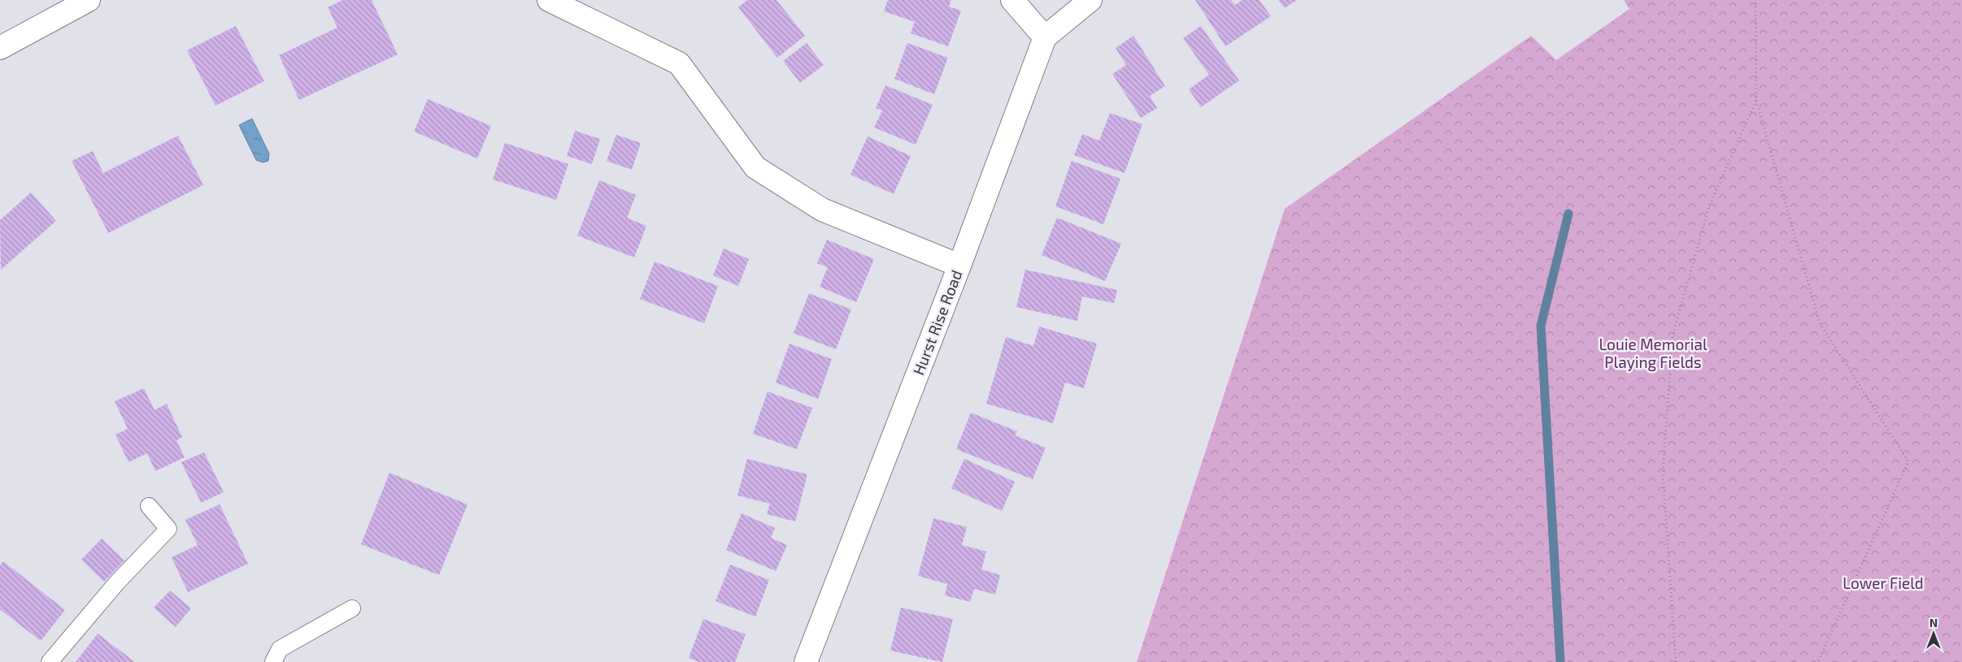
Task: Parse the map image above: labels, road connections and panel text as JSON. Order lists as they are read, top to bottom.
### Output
{
  "streets": {
    "street": ["Hurst Rise Road"]
  },
  "parks": ["Louie Memorial Playing Fields", "Lower Field"],
  "north": "top"
}
